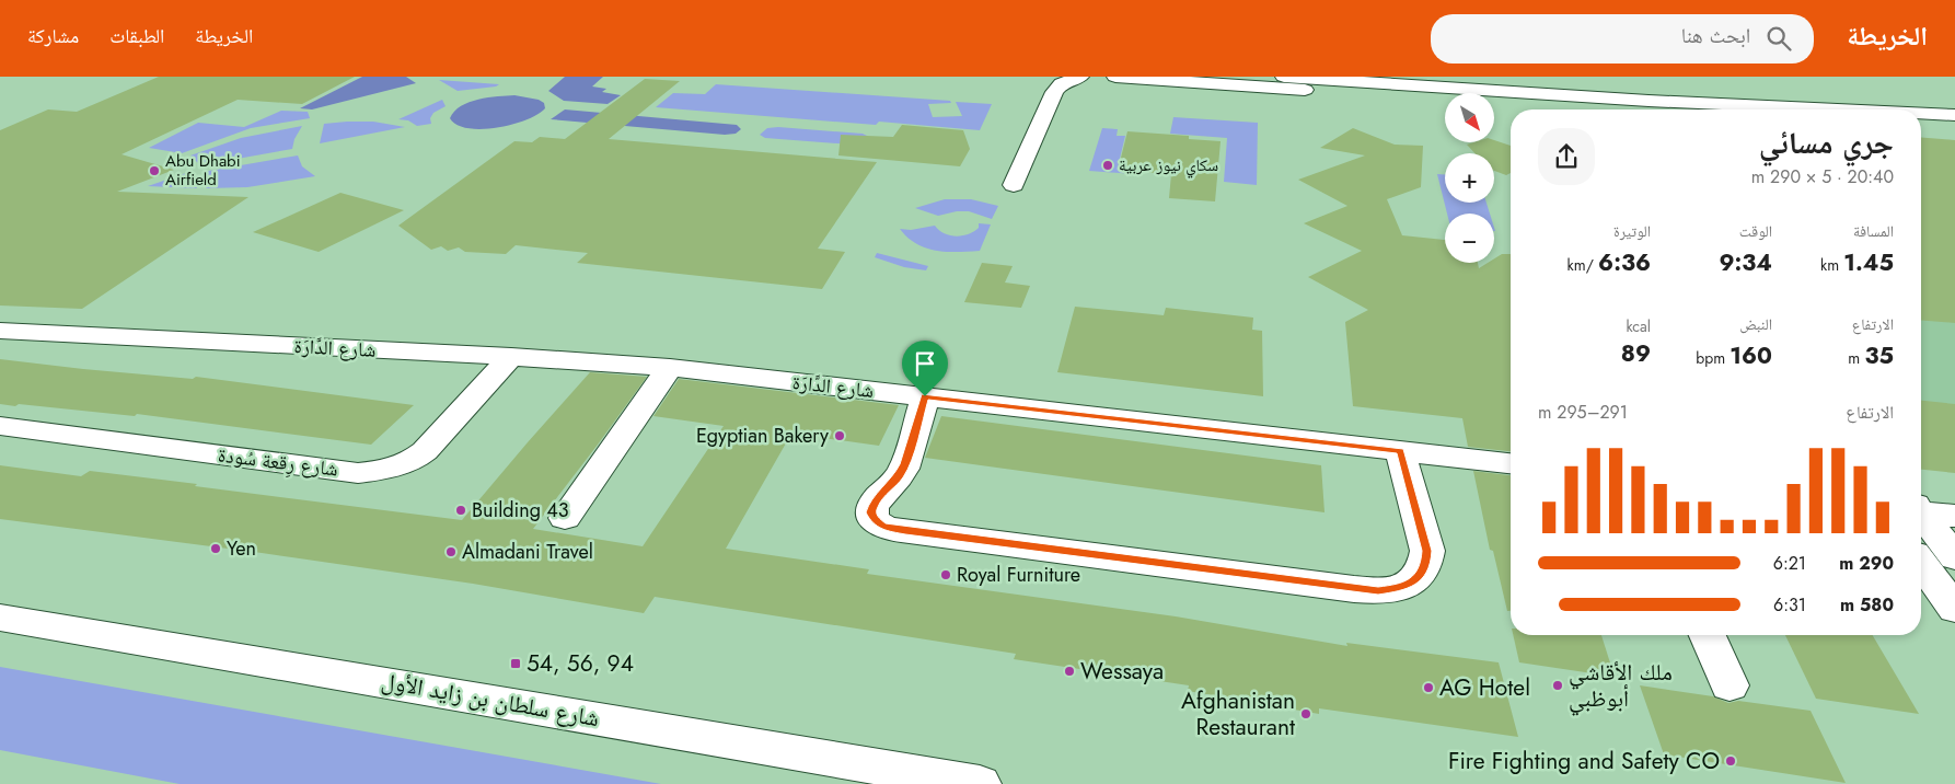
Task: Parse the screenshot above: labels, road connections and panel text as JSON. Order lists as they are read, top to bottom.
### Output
{
  "streets": {
    "street": ["شارع الدَّارَة", "شارع رِقعة سُودة", "شارع سلطان بن زايد الأول"]
  },
  "crossings": [
    ["شارع الدَّارَة", "شارع رِقعة سُودة"]
  ],
  "places": {
    "other": [
      "سكاي نيوز عربية",
      "Abu Dhabi Airfield",
      "Egyptian Bakery",
      "Building 43",
      "Yen",
      "Almadani Travel",
      "Royal Furniture",
      "Wessaya",
      "ملك الأقاشي أبوظبي",
      "AG Hotel",
      "Afghanistan Restaurant",
      "Fire Fighting and Safety CO"
    ],
    "transit": ["54, 56, 94"]
  },
  "north": "bottom right",
  "page": {
    "header": "الخريطة",
    "search": "ابحث هنا",
    "nav": ["الخريطة", "الطبقات", "مشاركة"],
    "map_buttons": ["+", "−"],
    "heading": ["جري مسائي", "20:40 · 5 × 290 m"],
    "stats": [
      ["المسافة", "1.45 km"],
      ["الوقت", "9:34"],
      ["الوتيرة", "6:36 /km"],
      ["الارتفاع", "35 m"],
      ["النبض", "160 bpm"],
      ["kcal", "89"]
    ],
    "chart": ["الارتفاع", "291–295 m"],
    "list": [
      {
        "name": "290 m",
        "note": "6:21"
      },
      {
        "name": "580 m",
        "note": "6:31"
      }
    ]
  }
}
